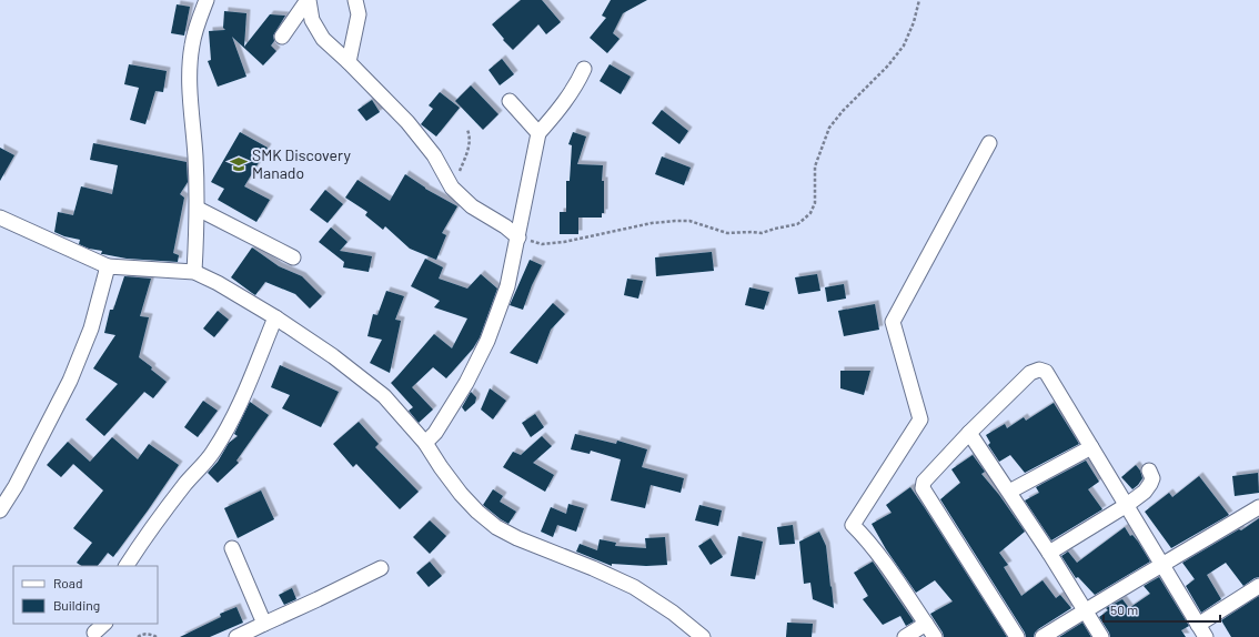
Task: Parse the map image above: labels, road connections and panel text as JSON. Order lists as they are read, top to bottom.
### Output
{
  "places": {
    "school or university": ["SMK Discovery Manado"]
  },
  "legend": ["Road", "Building"],
  "scale_bar": "50 m"
}
